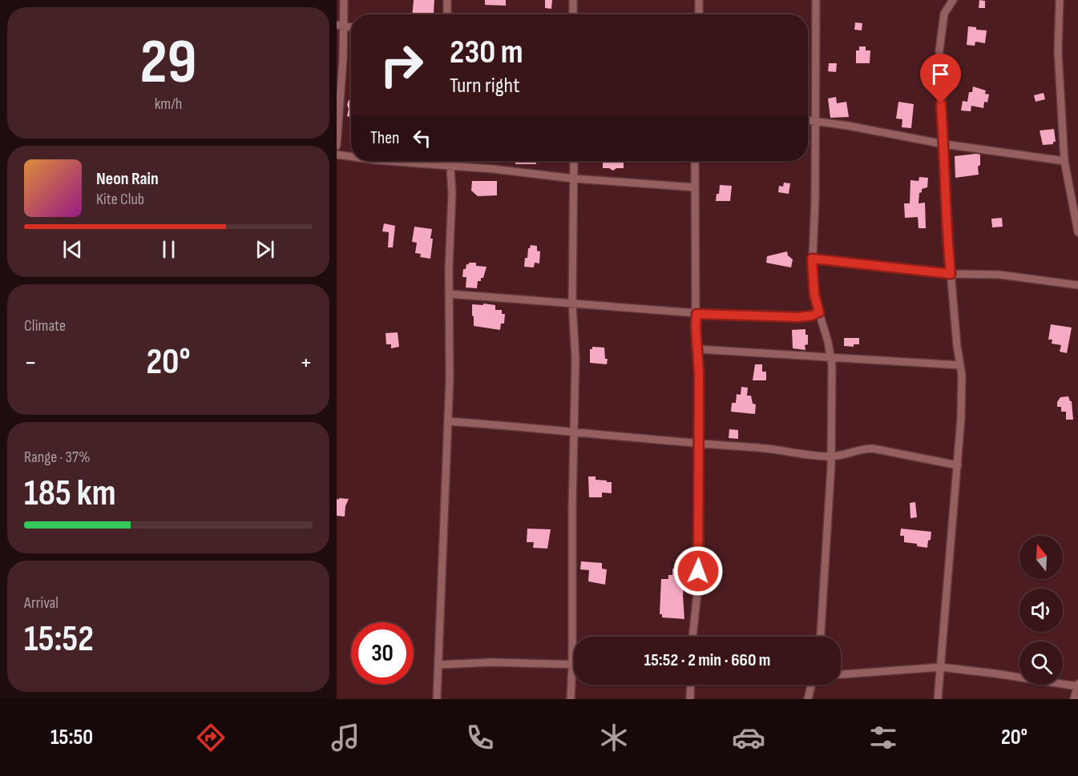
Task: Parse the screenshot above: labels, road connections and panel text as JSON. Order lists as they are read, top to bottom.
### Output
{
  "north": "top",
  "page": {
    "tile": [
      ["29", "km/h"],
      "Climate",
      ["Range · 37%", "185 km"],
      ["Arrival", "15:52"]
    ],
    "turn": ["230 m", "Turn right"],
    "then": "Then",
    "song": ["Neon Rain", "Kite Club"],
    "heat": ["−", "20°", "+"],
    "limit": "30",
    "trip": "15:52 · 2 min · 660 m",
    "tabs": ["15:50", "20°"]
  }
}
